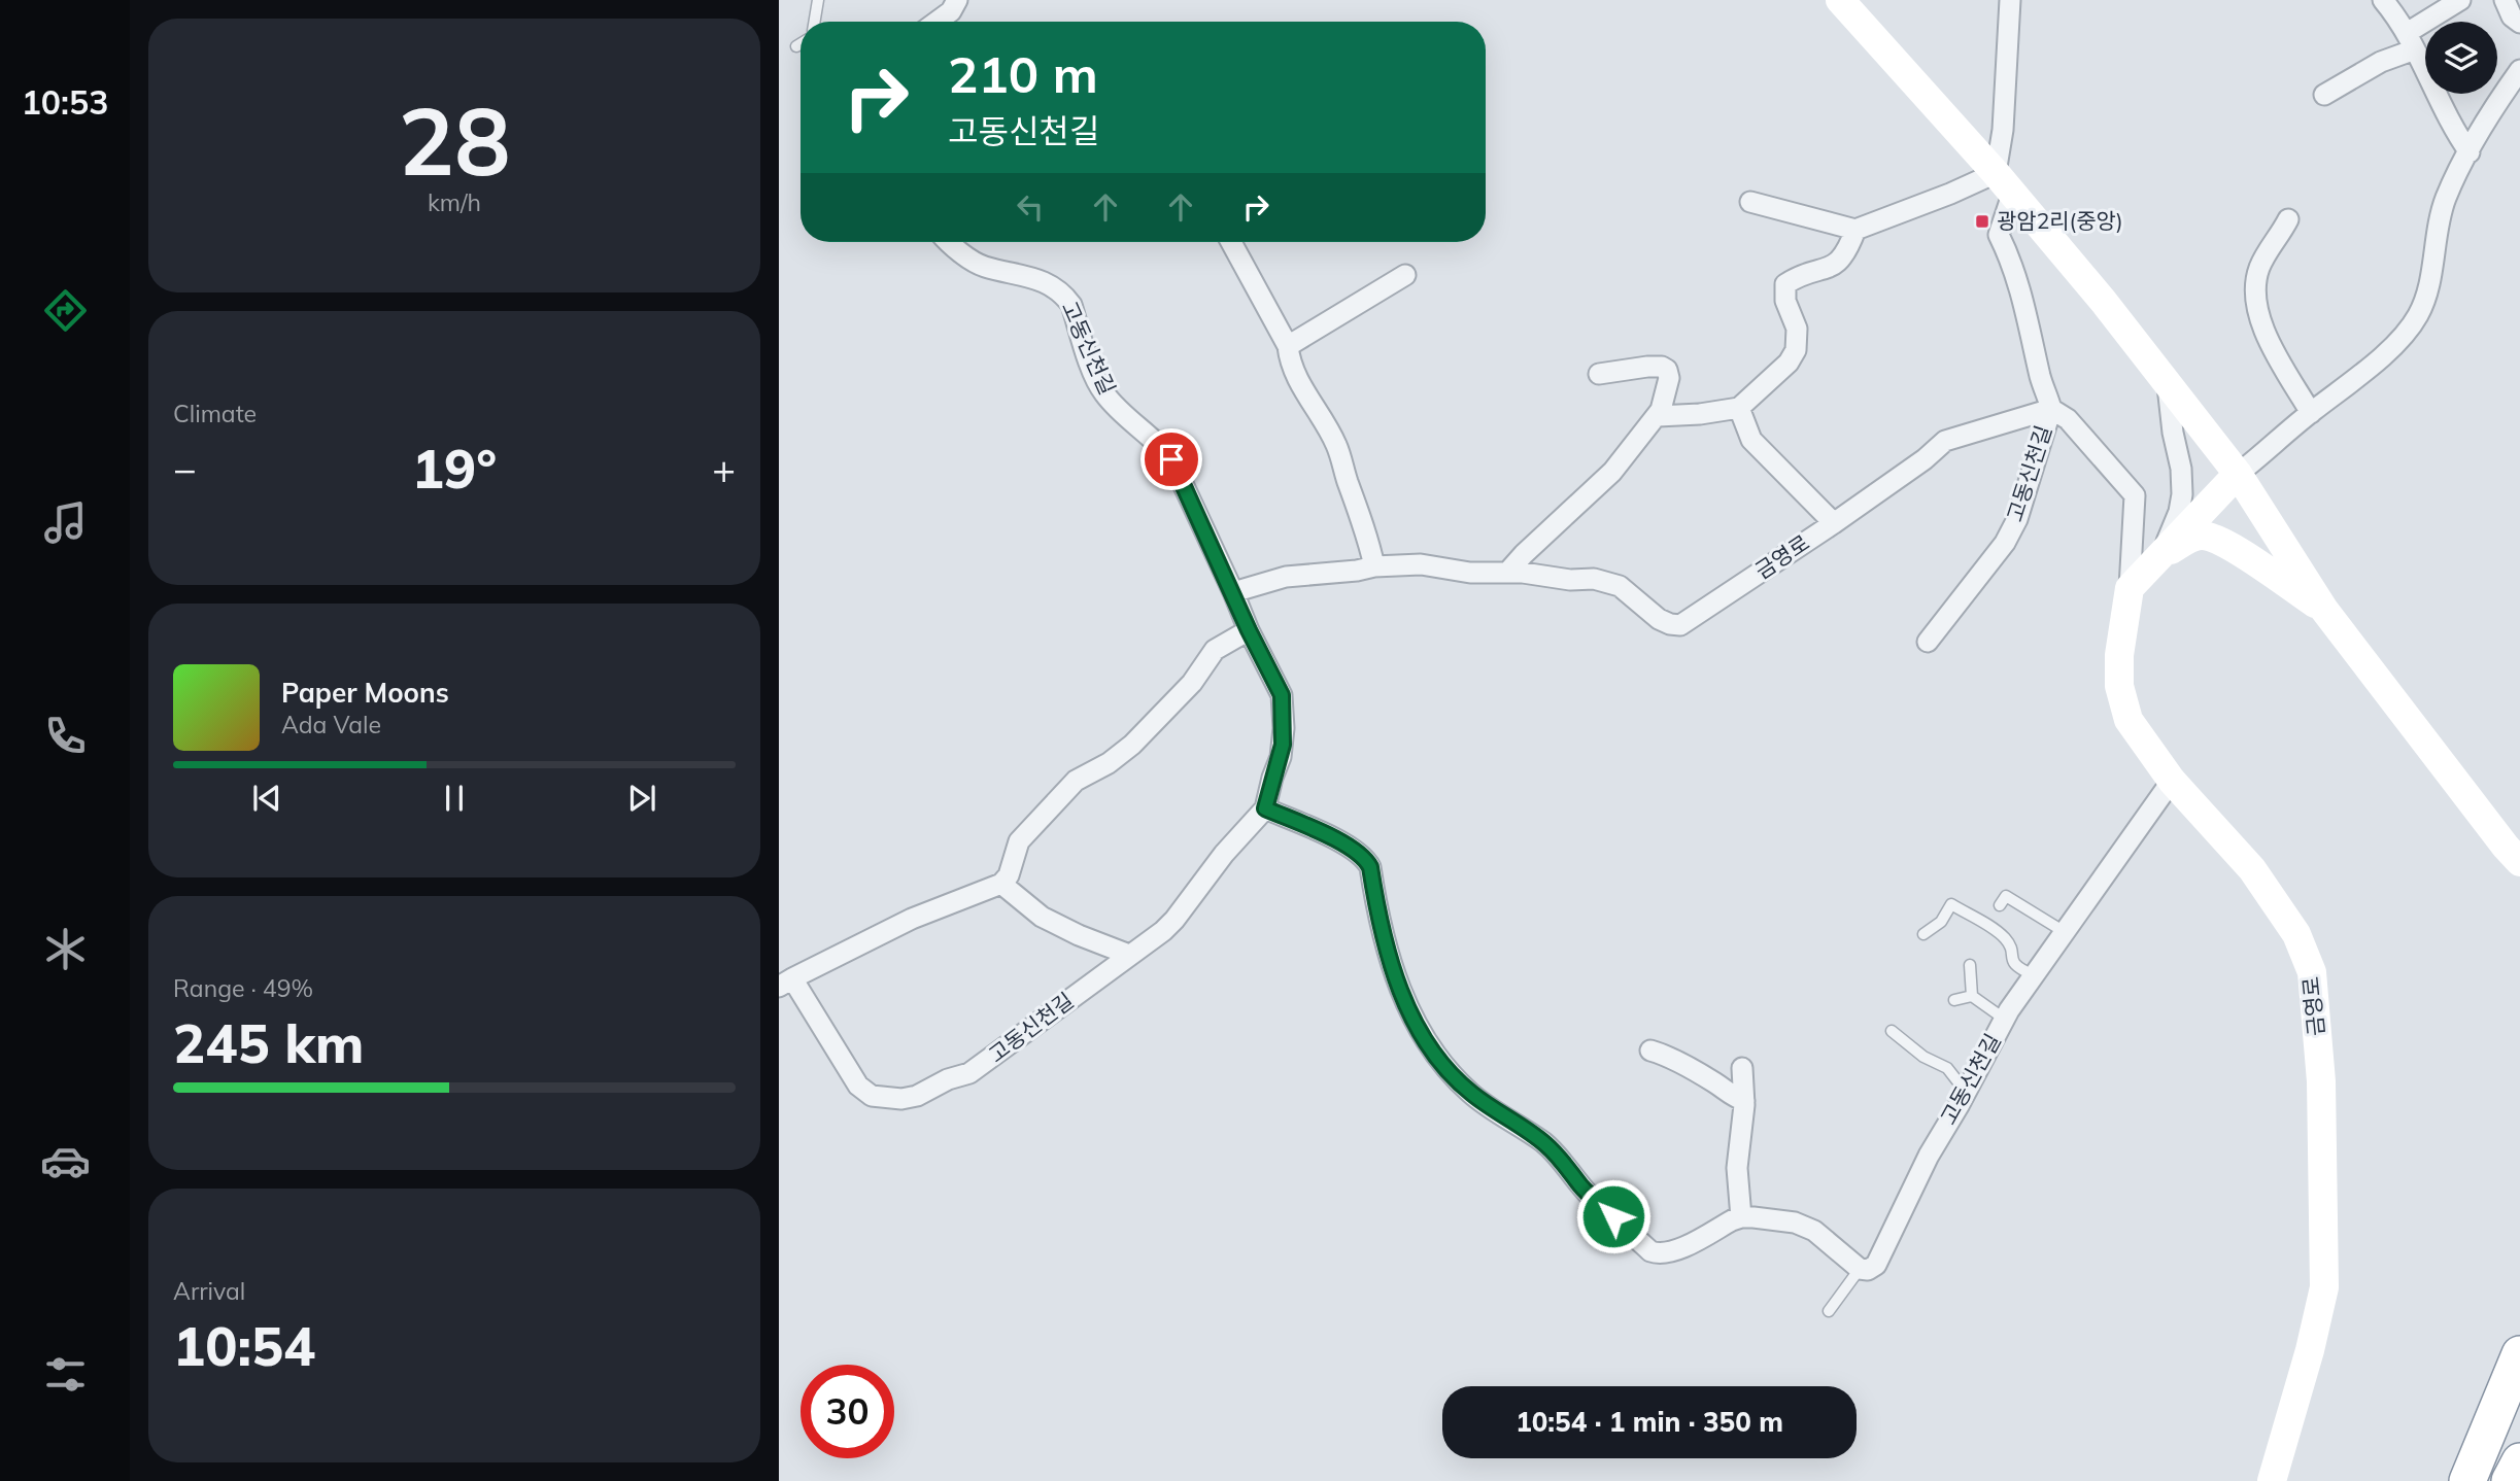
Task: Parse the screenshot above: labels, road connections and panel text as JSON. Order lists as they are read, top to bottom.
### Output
{
  "streets": {
    "street": ["고동신천길", "금영로"]
  },
  "crossings": [
    ["고동신천길", "금영로"]
  ],
  "places": {
    "transit": ["광암2리(중앙)"]
  },
  "page": {
    "tabs": "10:53",
    "tile": [
      ["28", "km/h"],
      "Climate",
      ["Range · 49%", "245 km"],
      ["Arrival", "10:54"]
    ],
    "turn": ["210 m", "고동신천길"],
    "heat": ["−", "19°", "+"],
    "song": ["Paper Moons", "Ada Vale"],
    "limit": "30",
    "trip": "10:54 · 1 min · 350 m"
  }
}
